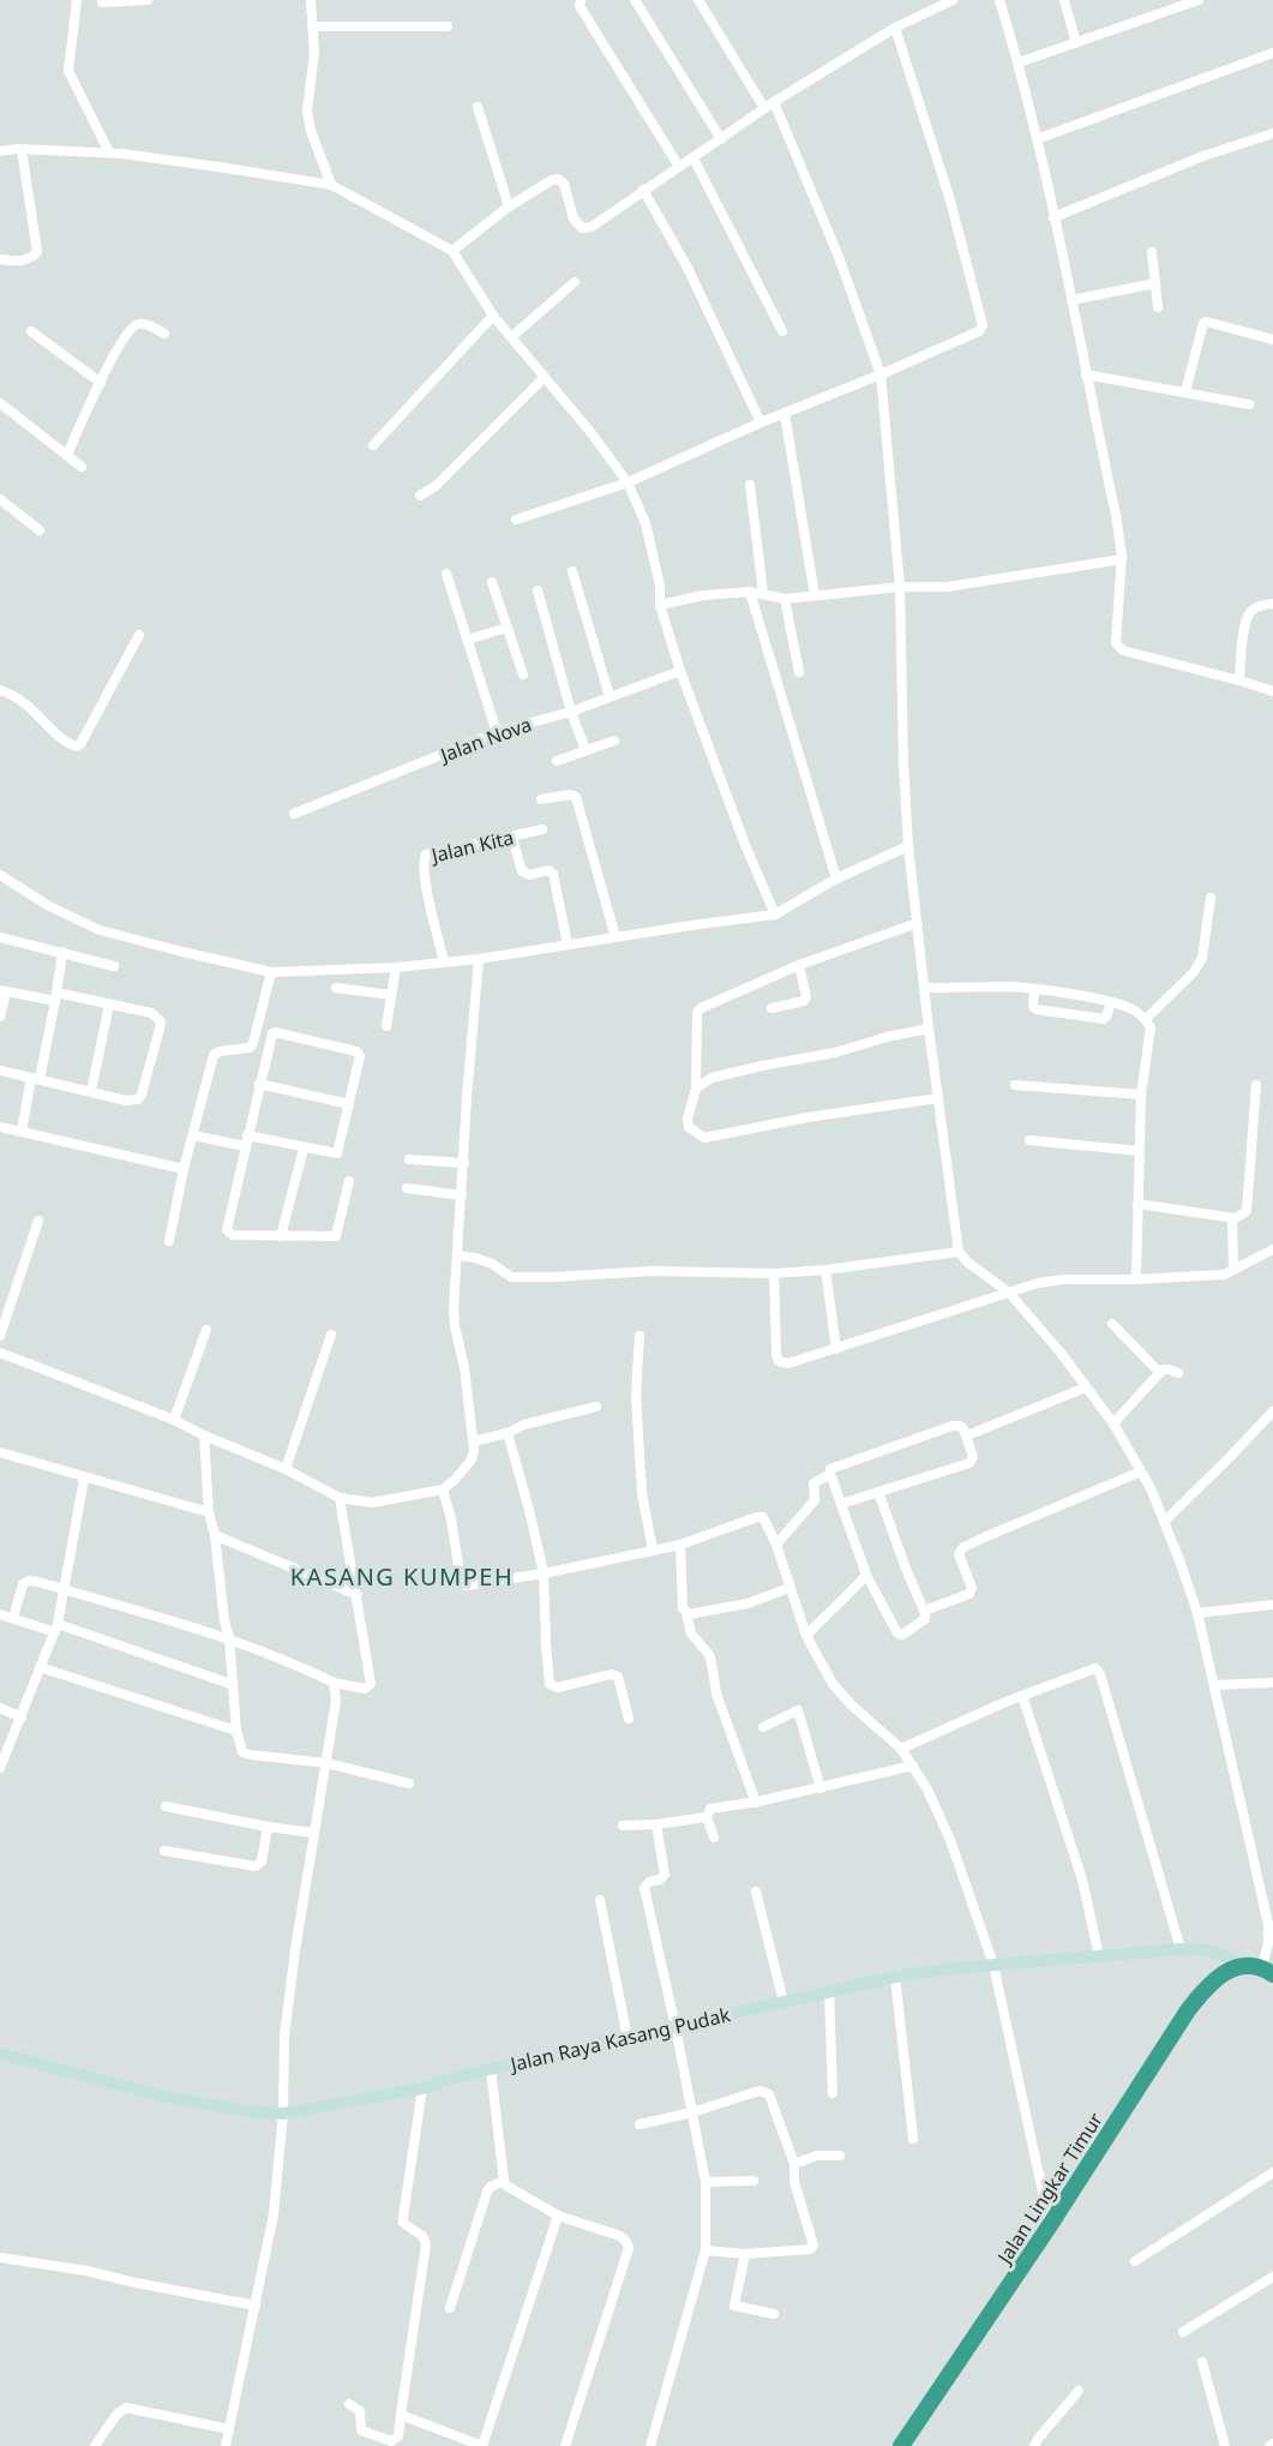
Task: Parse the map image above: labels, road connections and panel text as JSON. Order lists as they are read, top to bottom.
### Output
{
  "streets": {
    "highway": ["Jalan Lingkar Timur"],
    "street": ["Jalan Nova", "Jalan Kita", "Jalan Raya Kasang Pudak"]
  },
  "crossings": [
    ["Jalan Raya Kasang Pudak", "Jalan Lingkar Timur"]
  ],
  "districts": ["KASANG KUMPEH"]
}
